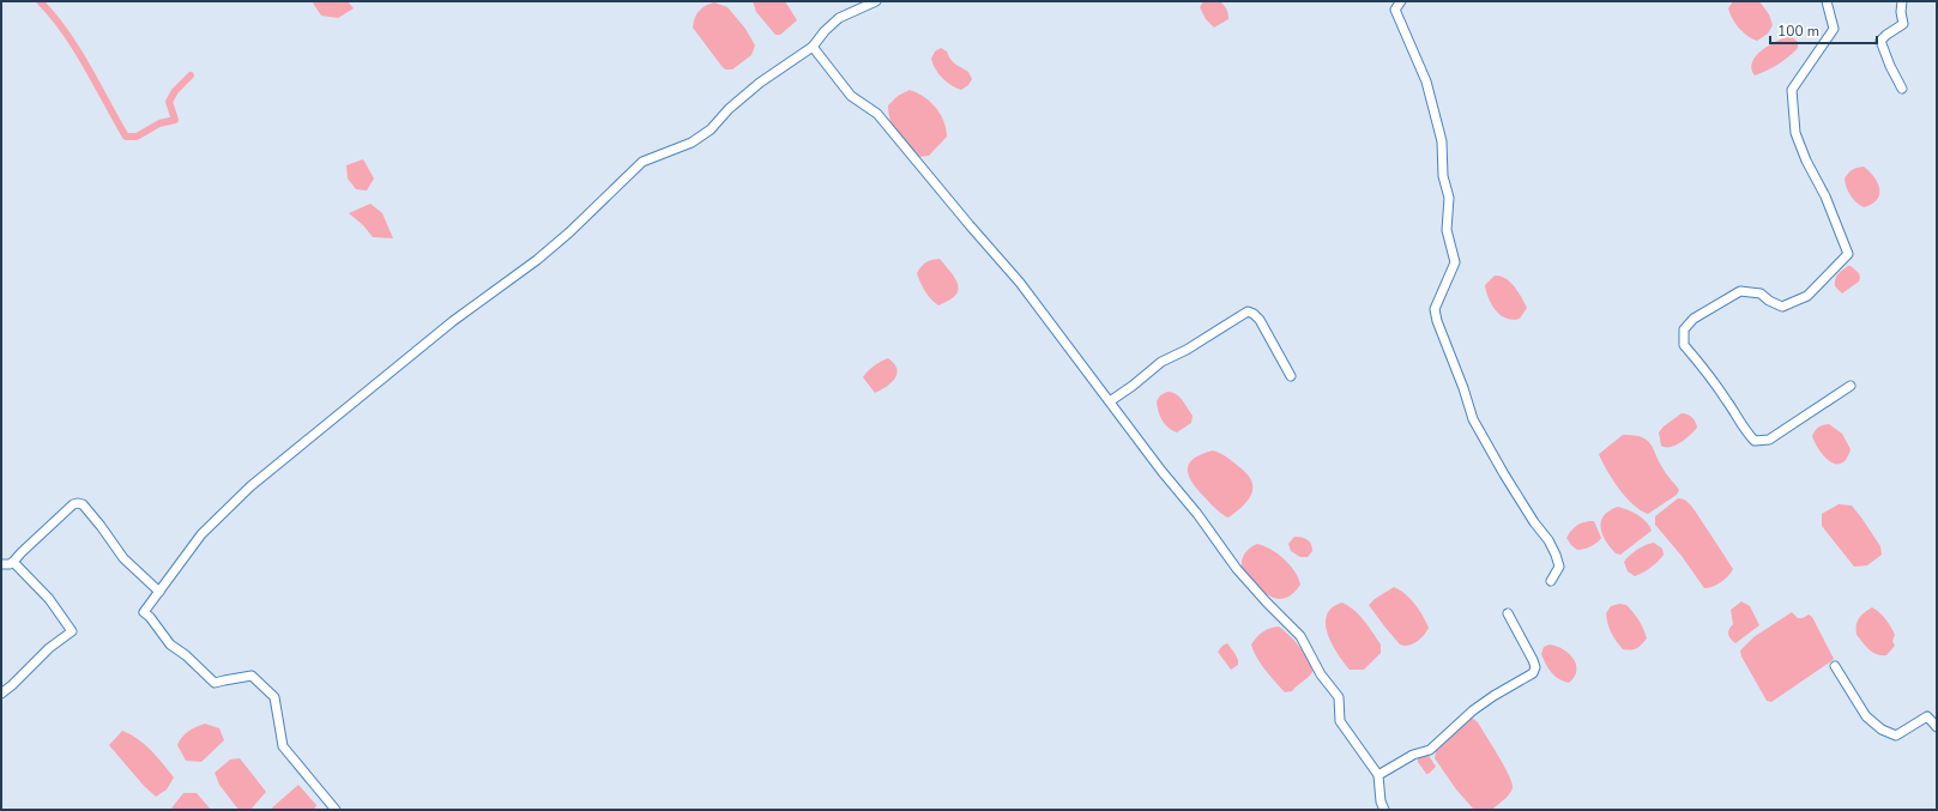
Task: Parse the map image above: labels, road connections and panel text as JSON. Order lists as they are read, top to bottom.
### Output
{
  "scale_bar": "100 m"
}
